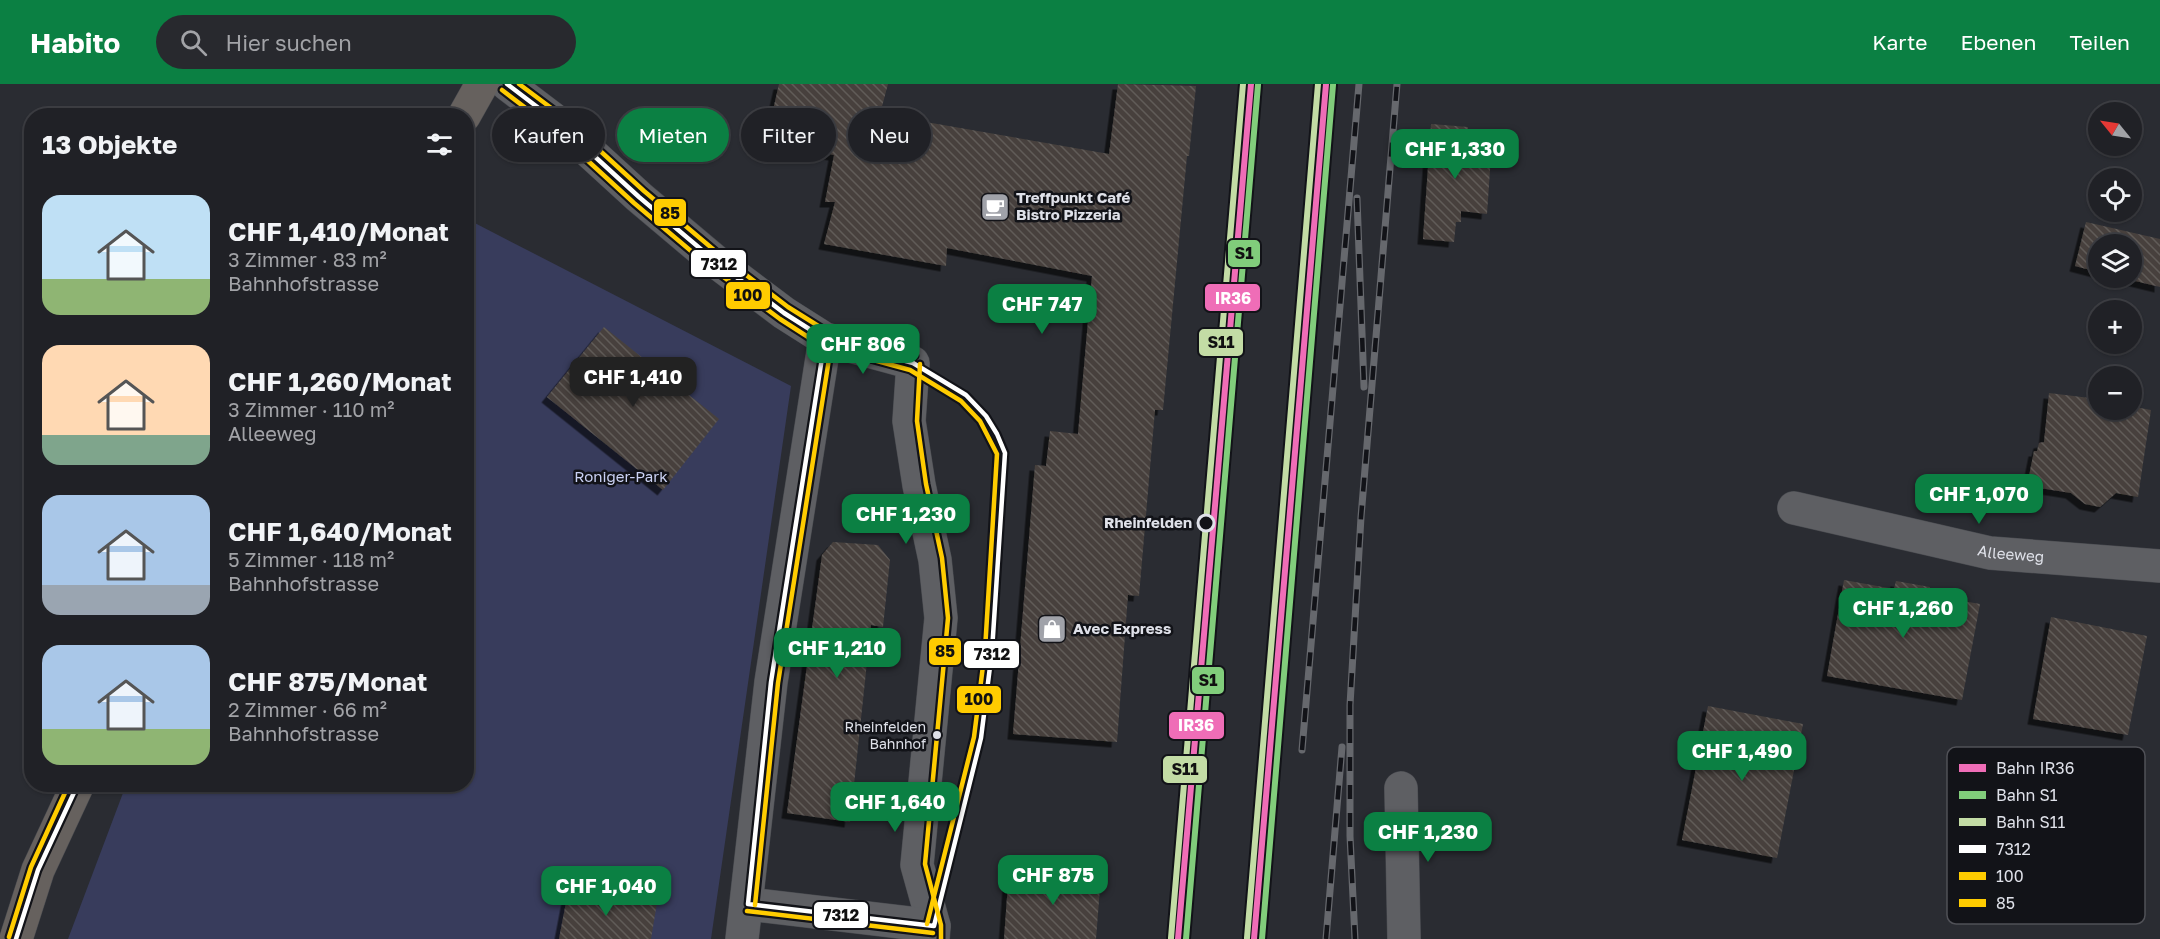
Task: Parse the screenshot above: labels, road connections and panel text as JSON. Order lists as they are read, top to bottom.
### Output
{
  "streets": {
    "street": ["Alleeweg"]
  },
  "parks": ["Roniger-Park"],
  "places": {
    "cafe": ["Treffpunkt Café Bistro Pizzeria"],
    "other": ["Rheinfelden", "Rheinfelden Bahnhof"],
    "shop": ["Avec Express"]
  },
  "lines": [
    "rail line IR36",
    "rail line S11",
    "transit line 7312",
    "transit line 85",
    "rail line S1",
    "transit line 100"
  ],
  "legend": [
    "Bahn IR36",
    "Bahn S1",
    "Bahn S11",
    "7312",
    "100",
    "85"
  ],
  "north": "top left",
  "page": {
    "header": "Habito",
    "search": "Hier suchen",
    "nav": ["Karte", "Ebenen", "Teilen"],
    "map_buttons": ["+", "−"],
    "chip": [
      "Kaufen",
      "Mieten",
      "Filter",
      "Neu"
    ],
    "heading": "13 Objekte",
    "price": [
      "CHF 1,330",
      "CHF 747",
      "CHF 806",
      "CHF 1,410",
      "CHF 1,070",
      "CHF 1,230",
      "CHF 1,260",
      "CHF 1,210",
      "CHF 1,490",
      "CHF 1,640",
      "CHF 1,230",
      "CHF 875",
      "CHF 1,040"
    ],
    "list": [
      {
        "name": "CHF 1,410/Monat",
        "note": "3 Zimmer · 83 m² · Bahnhofstrasse"
      },
      {
        "name": "CHF 1,260/Monat",
        "note": "3 Zimmer · 110 m² · Alleeweg"
      },
      {
        "name": "CHF 1,640/Monat",
        "note": "5 Zimmer · 118 m² · Bahnhofstrasse"
      },
      {
        "name": "CHF 875/Monat",
        "note": "2 Zimmer · 66 m² · Bahnhofstrasse"
      }
    ]
  }
}
